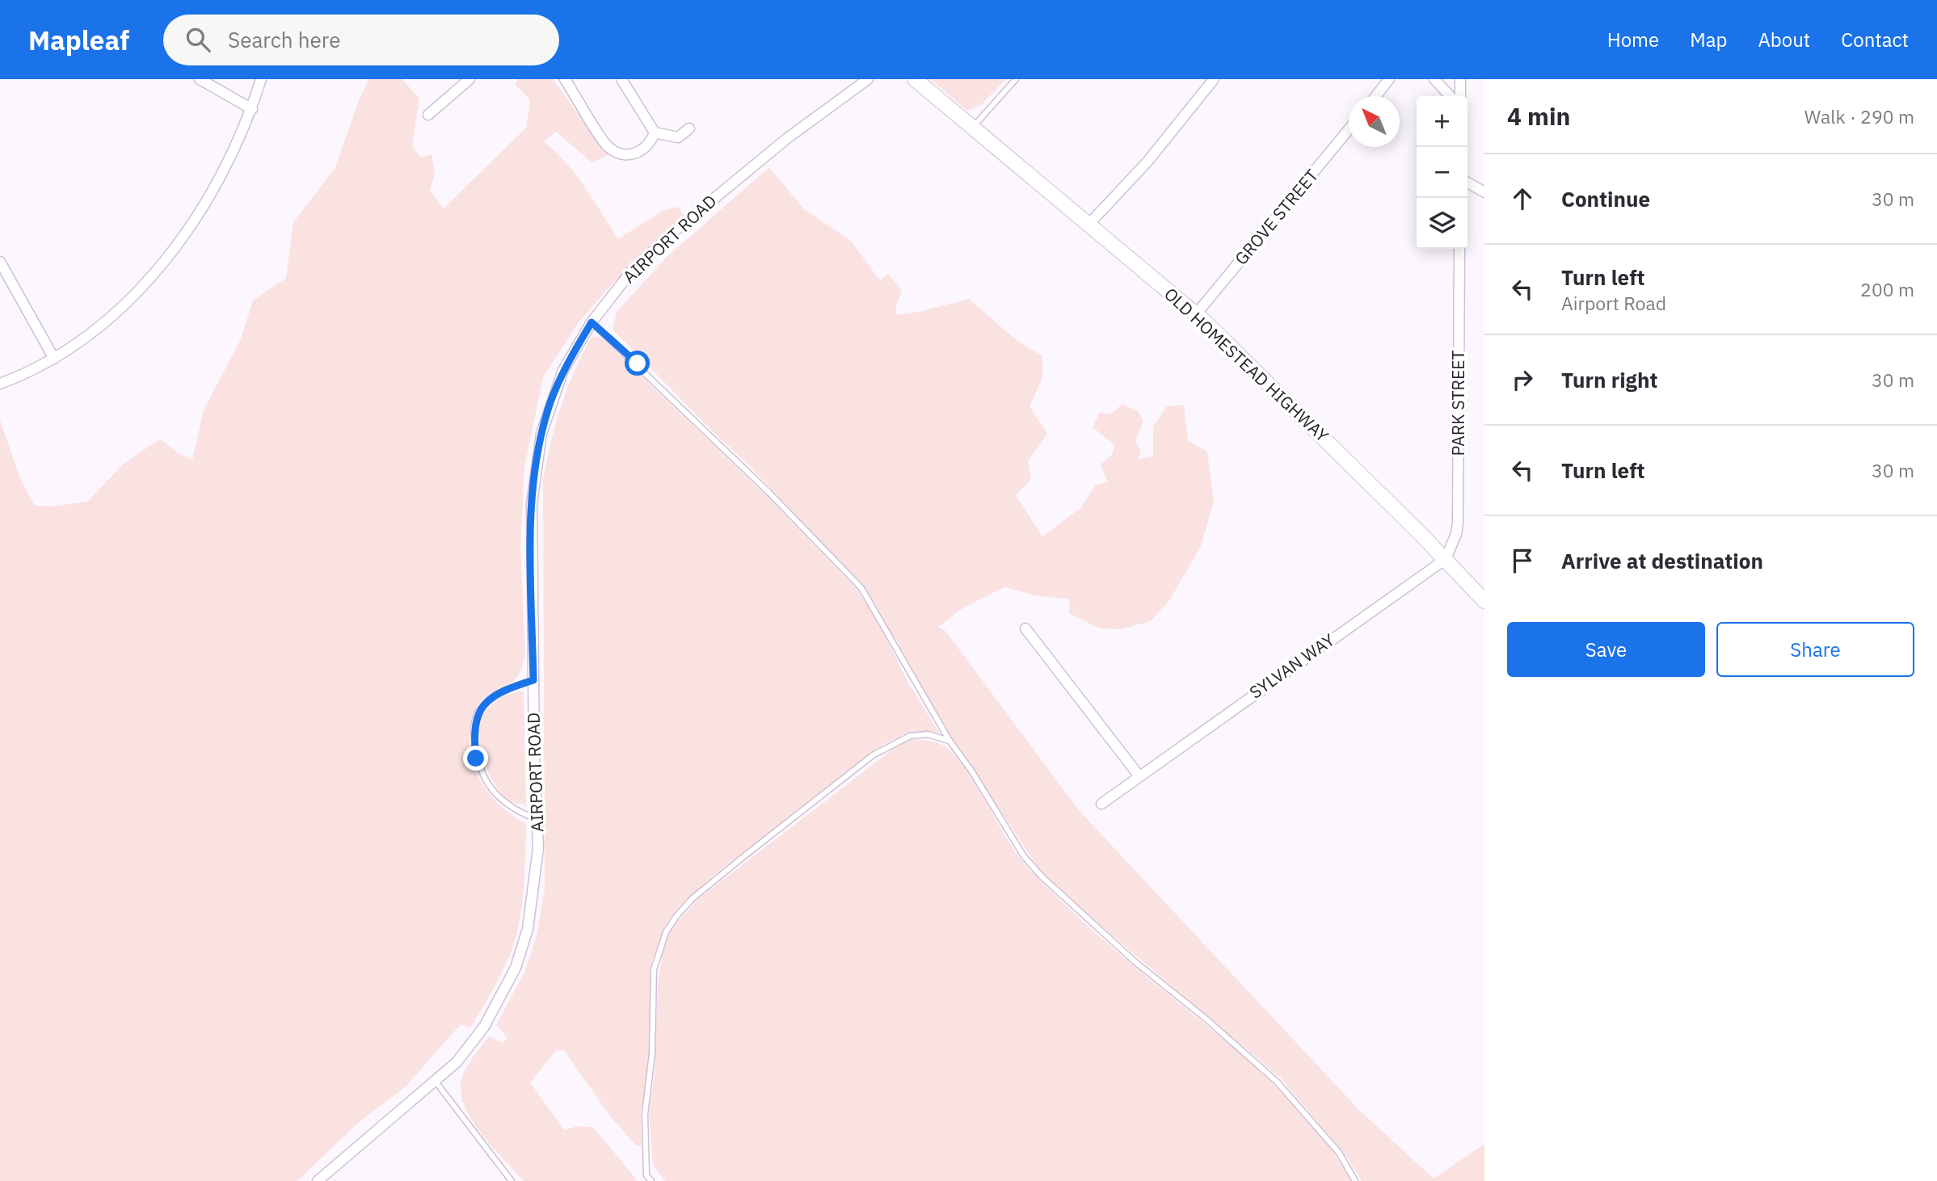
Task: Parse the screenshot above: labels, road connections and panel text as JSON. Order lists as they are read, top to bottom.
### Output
{
  "streets": {
    "main road": ["OLD HOMESTEAD HIGHWAY"],
    "street": [
      "GROVE STREET",
      "AIRPORT ROAD",
      "PARK STREET",
      "SYLVAN WAY"
    ]
  },
  "crossings": [
    ["GROVE STREET", "OLD HOMESTEAD HIGHWAY"],
    ["OLD HOMESTEAD HIGHWAY", "PARK STREET"],
    ["OLD HOMESTEAD HIGHWAY", "SYLVAN WAY"],
    ["PARK STREET", "SYLVAN WAY"]
  ],
  "north": "top left",
  "page": {
    "header": "Mapleaf",
    "search": "Search here",
    "nav": [
      "Home",
      "Map",
      "About",
      "Contact"
    ],
    "heading": ["4 min", "Walk · 290 m"],
    "map_buttons": ["+", "−"],
    "list": [
      ["Continue", "30 m"],
      ["Turn left", "Airport Road", "200 m"],
      ["Turn right", "30 m"],
      ["Turn left", "30 m"],
      "Arrive at destination"
    ],
    "buttons": ["Save", "Share"]
  }
}
